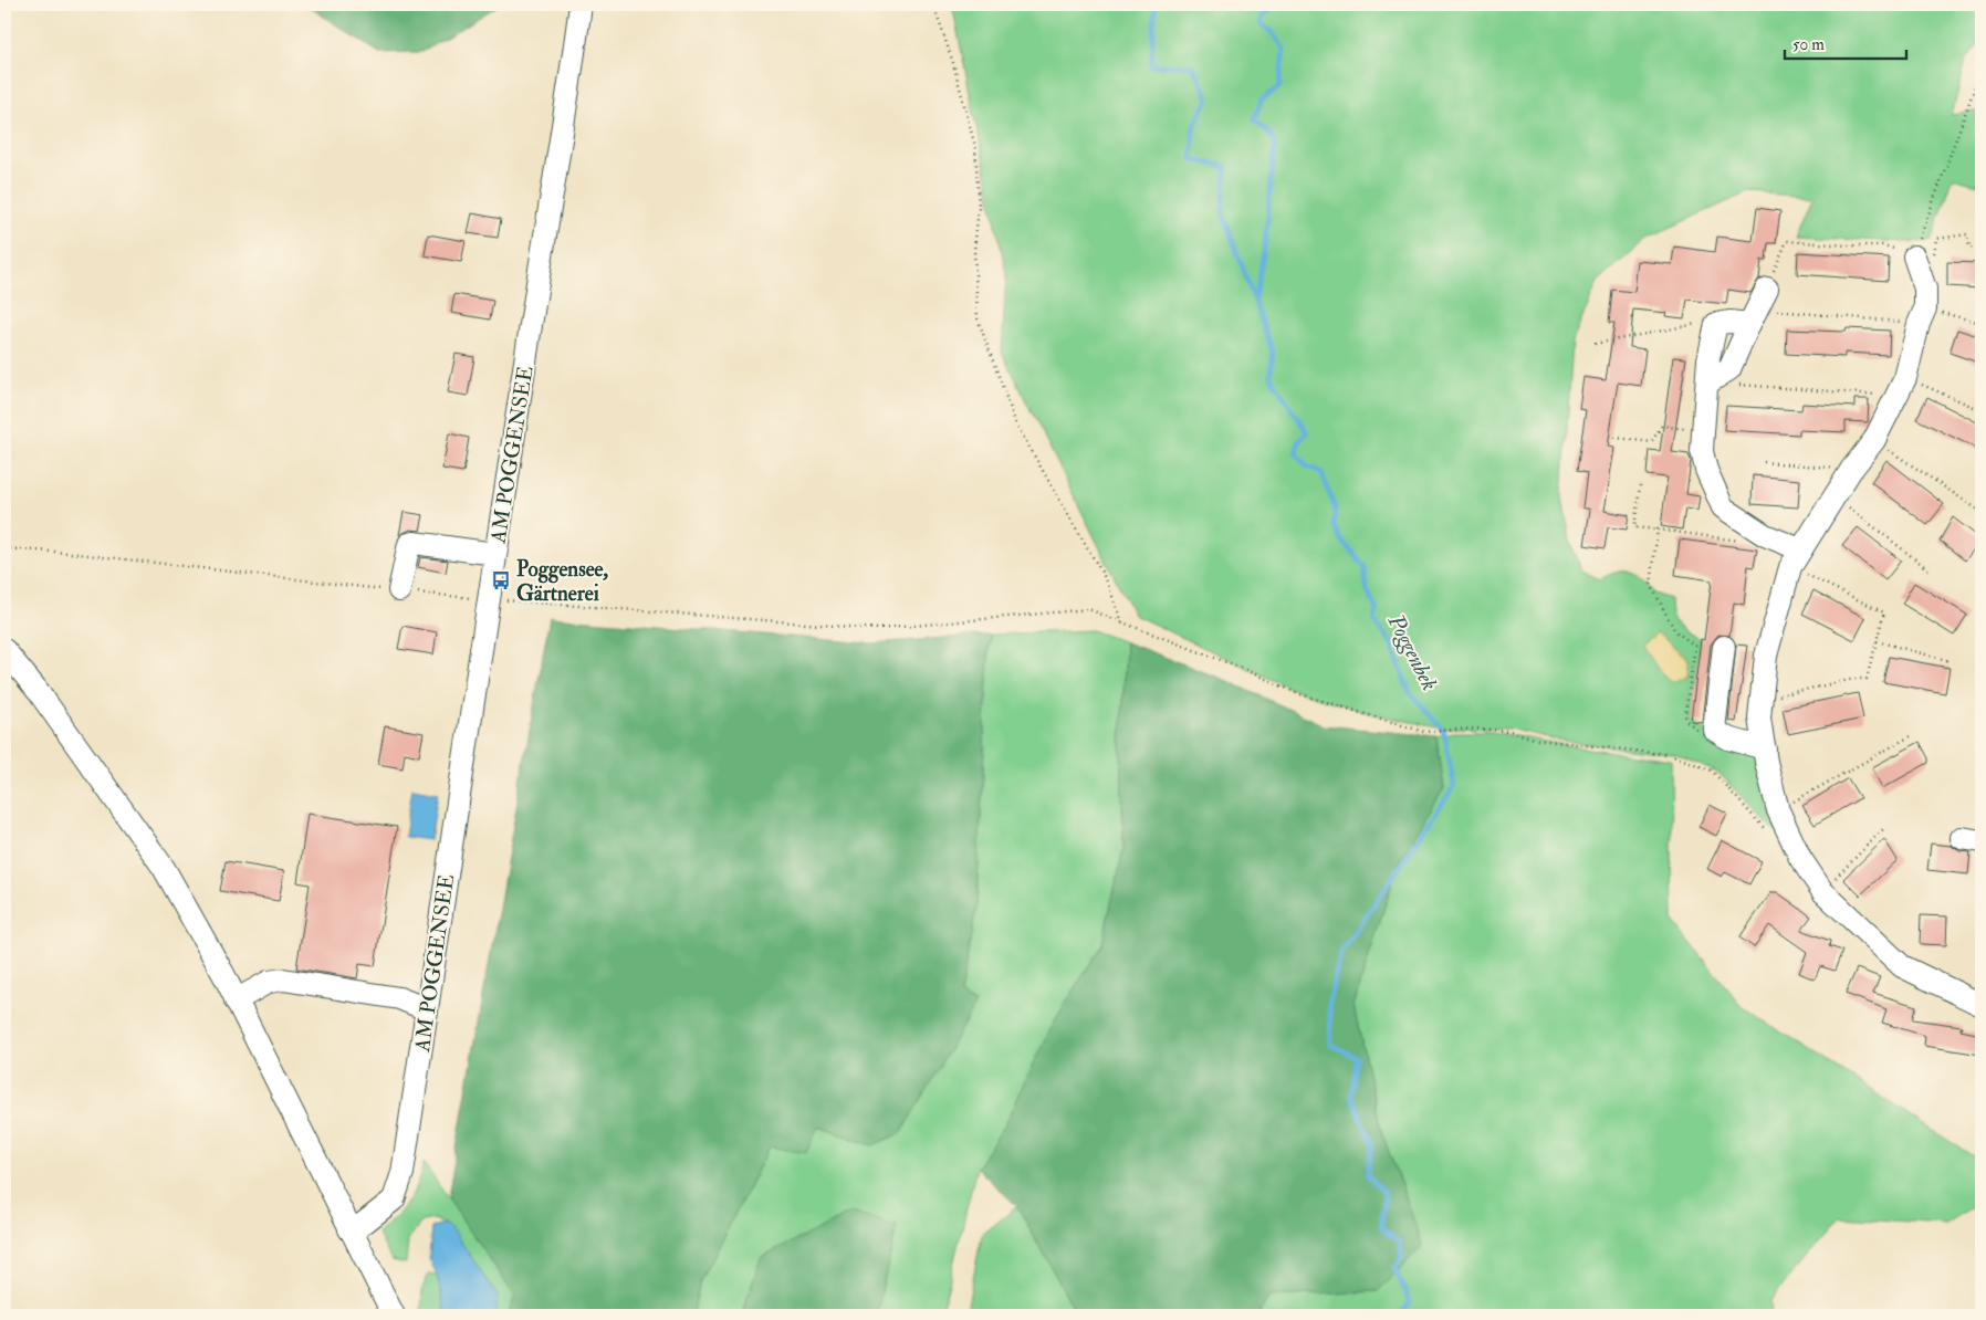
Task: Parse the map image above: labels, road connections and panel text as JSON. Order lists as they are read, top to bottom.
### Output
{
  "streets": {
    "street": ["AM POGGENSEE"]
  },
  "water": ["Poggenbek"],
  "places": {
    "bus stop": ["Poggensee, Gärtnerei"]
  },
  "scale_bar": "50 m"
}
